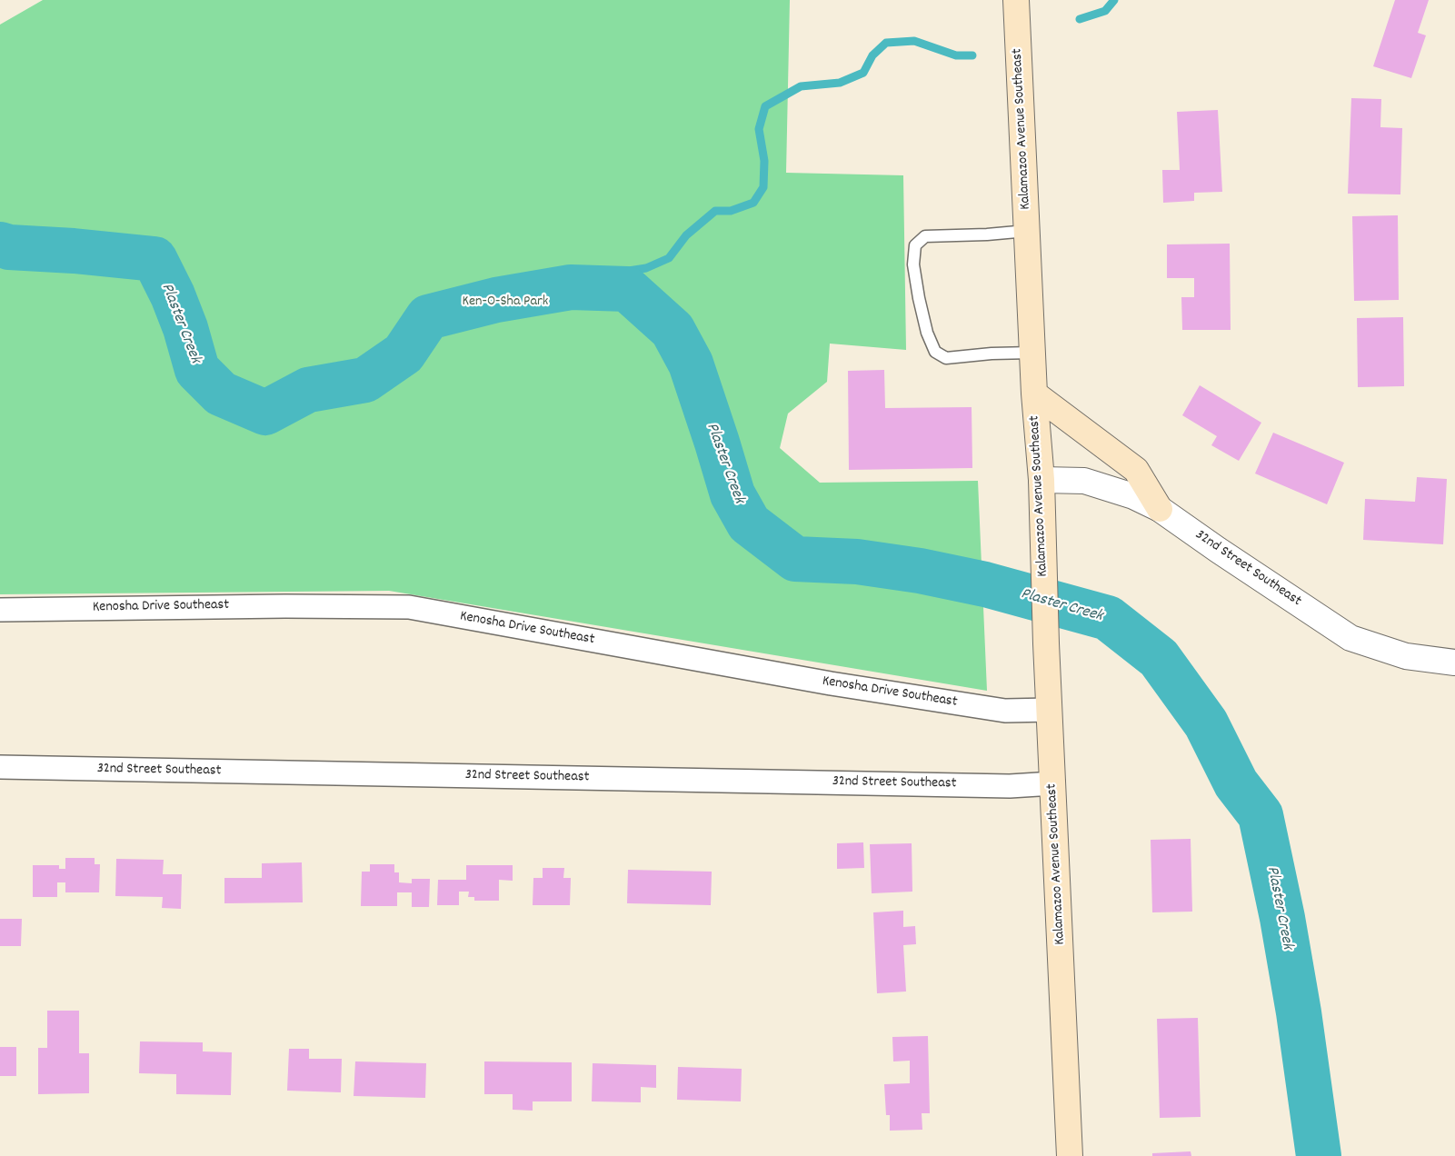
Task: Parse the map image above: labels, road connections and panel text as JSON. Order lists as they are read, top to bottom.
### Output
{
  "streets": {
    "main road": ["Kalamazoo Avenue Southeast"],
    "street": ["32nd Street Southeast", "Kenosha Drive Southeast"]
  },
  "crossings": [
    ["Kalamazoo Avenue Southeast", "32nd Street Southeast"],
    ["Kalamazoo Avenue Southeast", "Kenosha Drive Southeast"]
  ],
  "water": ["Plaster Creek"],
  "parks": ["Ken-O-Sha Park"]
}
